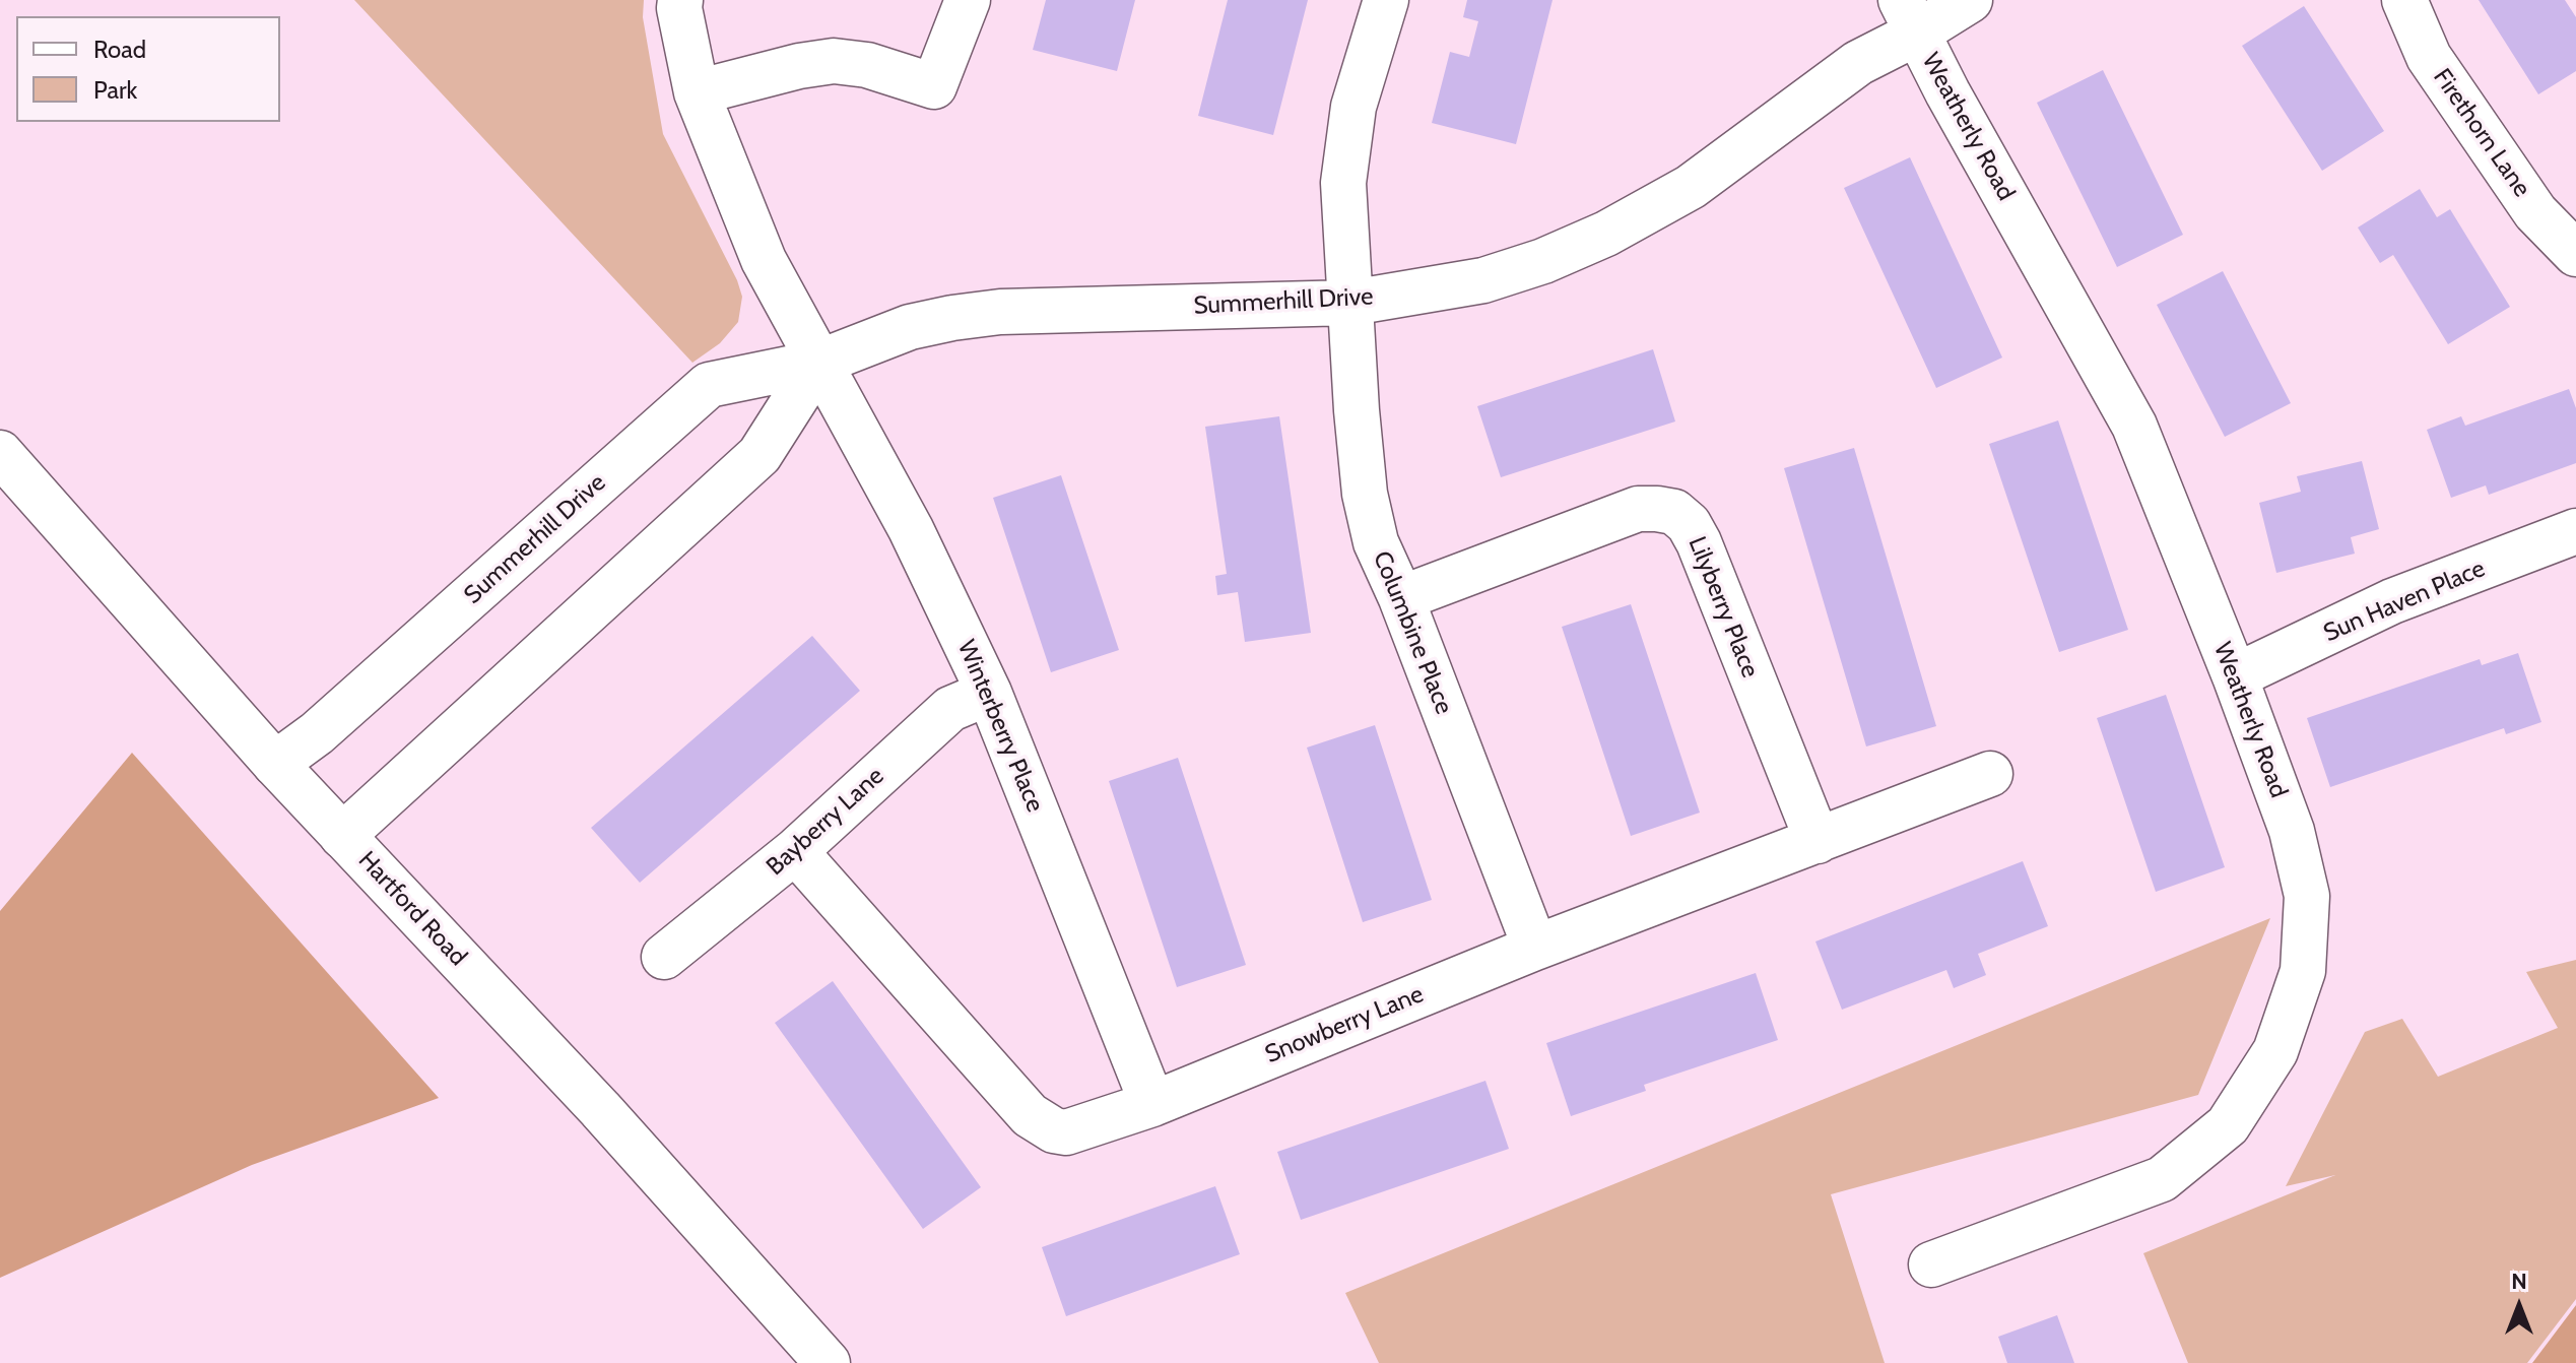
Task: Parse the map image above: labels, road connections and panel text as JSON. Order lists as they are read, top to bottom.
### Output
{
  "streets": {
    "street": [
      "Weatherly Road",
      "Firethorn Lane",
      "Summerhill Drive",
      "Sun Haven Place",
      "Lilyberry Place",
      "Columbine Place",
      "Winterberry Place",
      "Bayberry Lane",
      "Hartford Road",
      "Snowberry Lane"
    ]
  },
  "crossings": [
    ["Weatherly Road", "Summerhill Drive"],
    ["Weatherly Road", "Sun Haven Place"],
    ["Summerhill Drive", "Columbine Place"],
    ["Summerhill Drive", "Winterberry Place"],
    ["Summerhill Drive", "Hartford Road"],
    ["Lilyberry Place", "Columbine Place"],
    ["Lilyberry Place", "Snowberry Lane"],
    ["Columbine Place", "Snowberry Lane"],
    ["Winterberry Place", "Bayberry Lane"],
    ["Winterberry Place", "Snowberry Lane"],
    ["Bayberry Lane", "Snowberry Lane"]
  ],
  "legend": ["Road", "Park"],
  "north": "top"
}
